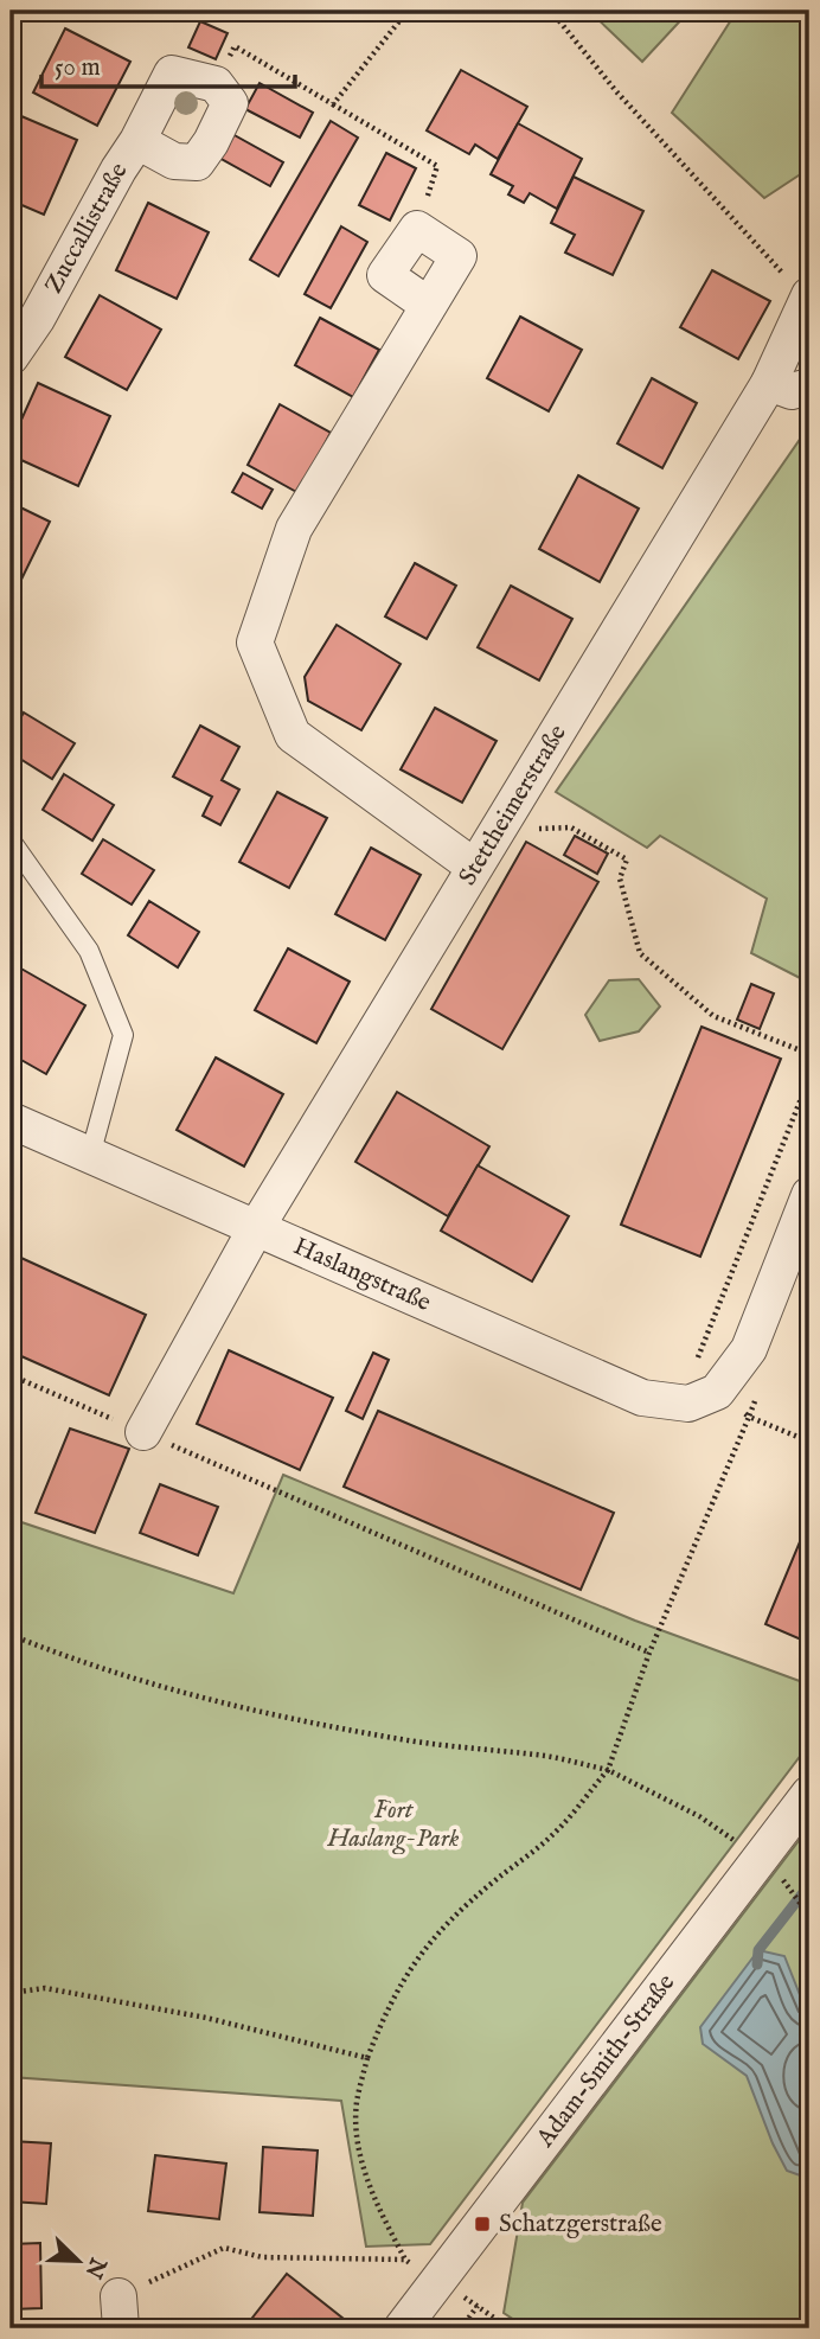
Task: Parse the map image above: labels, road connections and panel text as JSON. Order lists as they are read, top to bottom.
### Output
{
  "streets": {
    "street": [
      "Zuccallistraße",
      "Stettheimerstraße",
      "Haslangstraße",
      "Adam-Smith-Straße"
    ]
  },
  "crossings": [
    ["Stettheimerstraße", "Haslangstraße"]
  ],
  "parks": ["Fort Haslang-Park"],
  "places": {
    "transit": ["Schatzgerstraße"]
  },
  "scale_bar": "50 m",
  "north": "bottom right"
}
